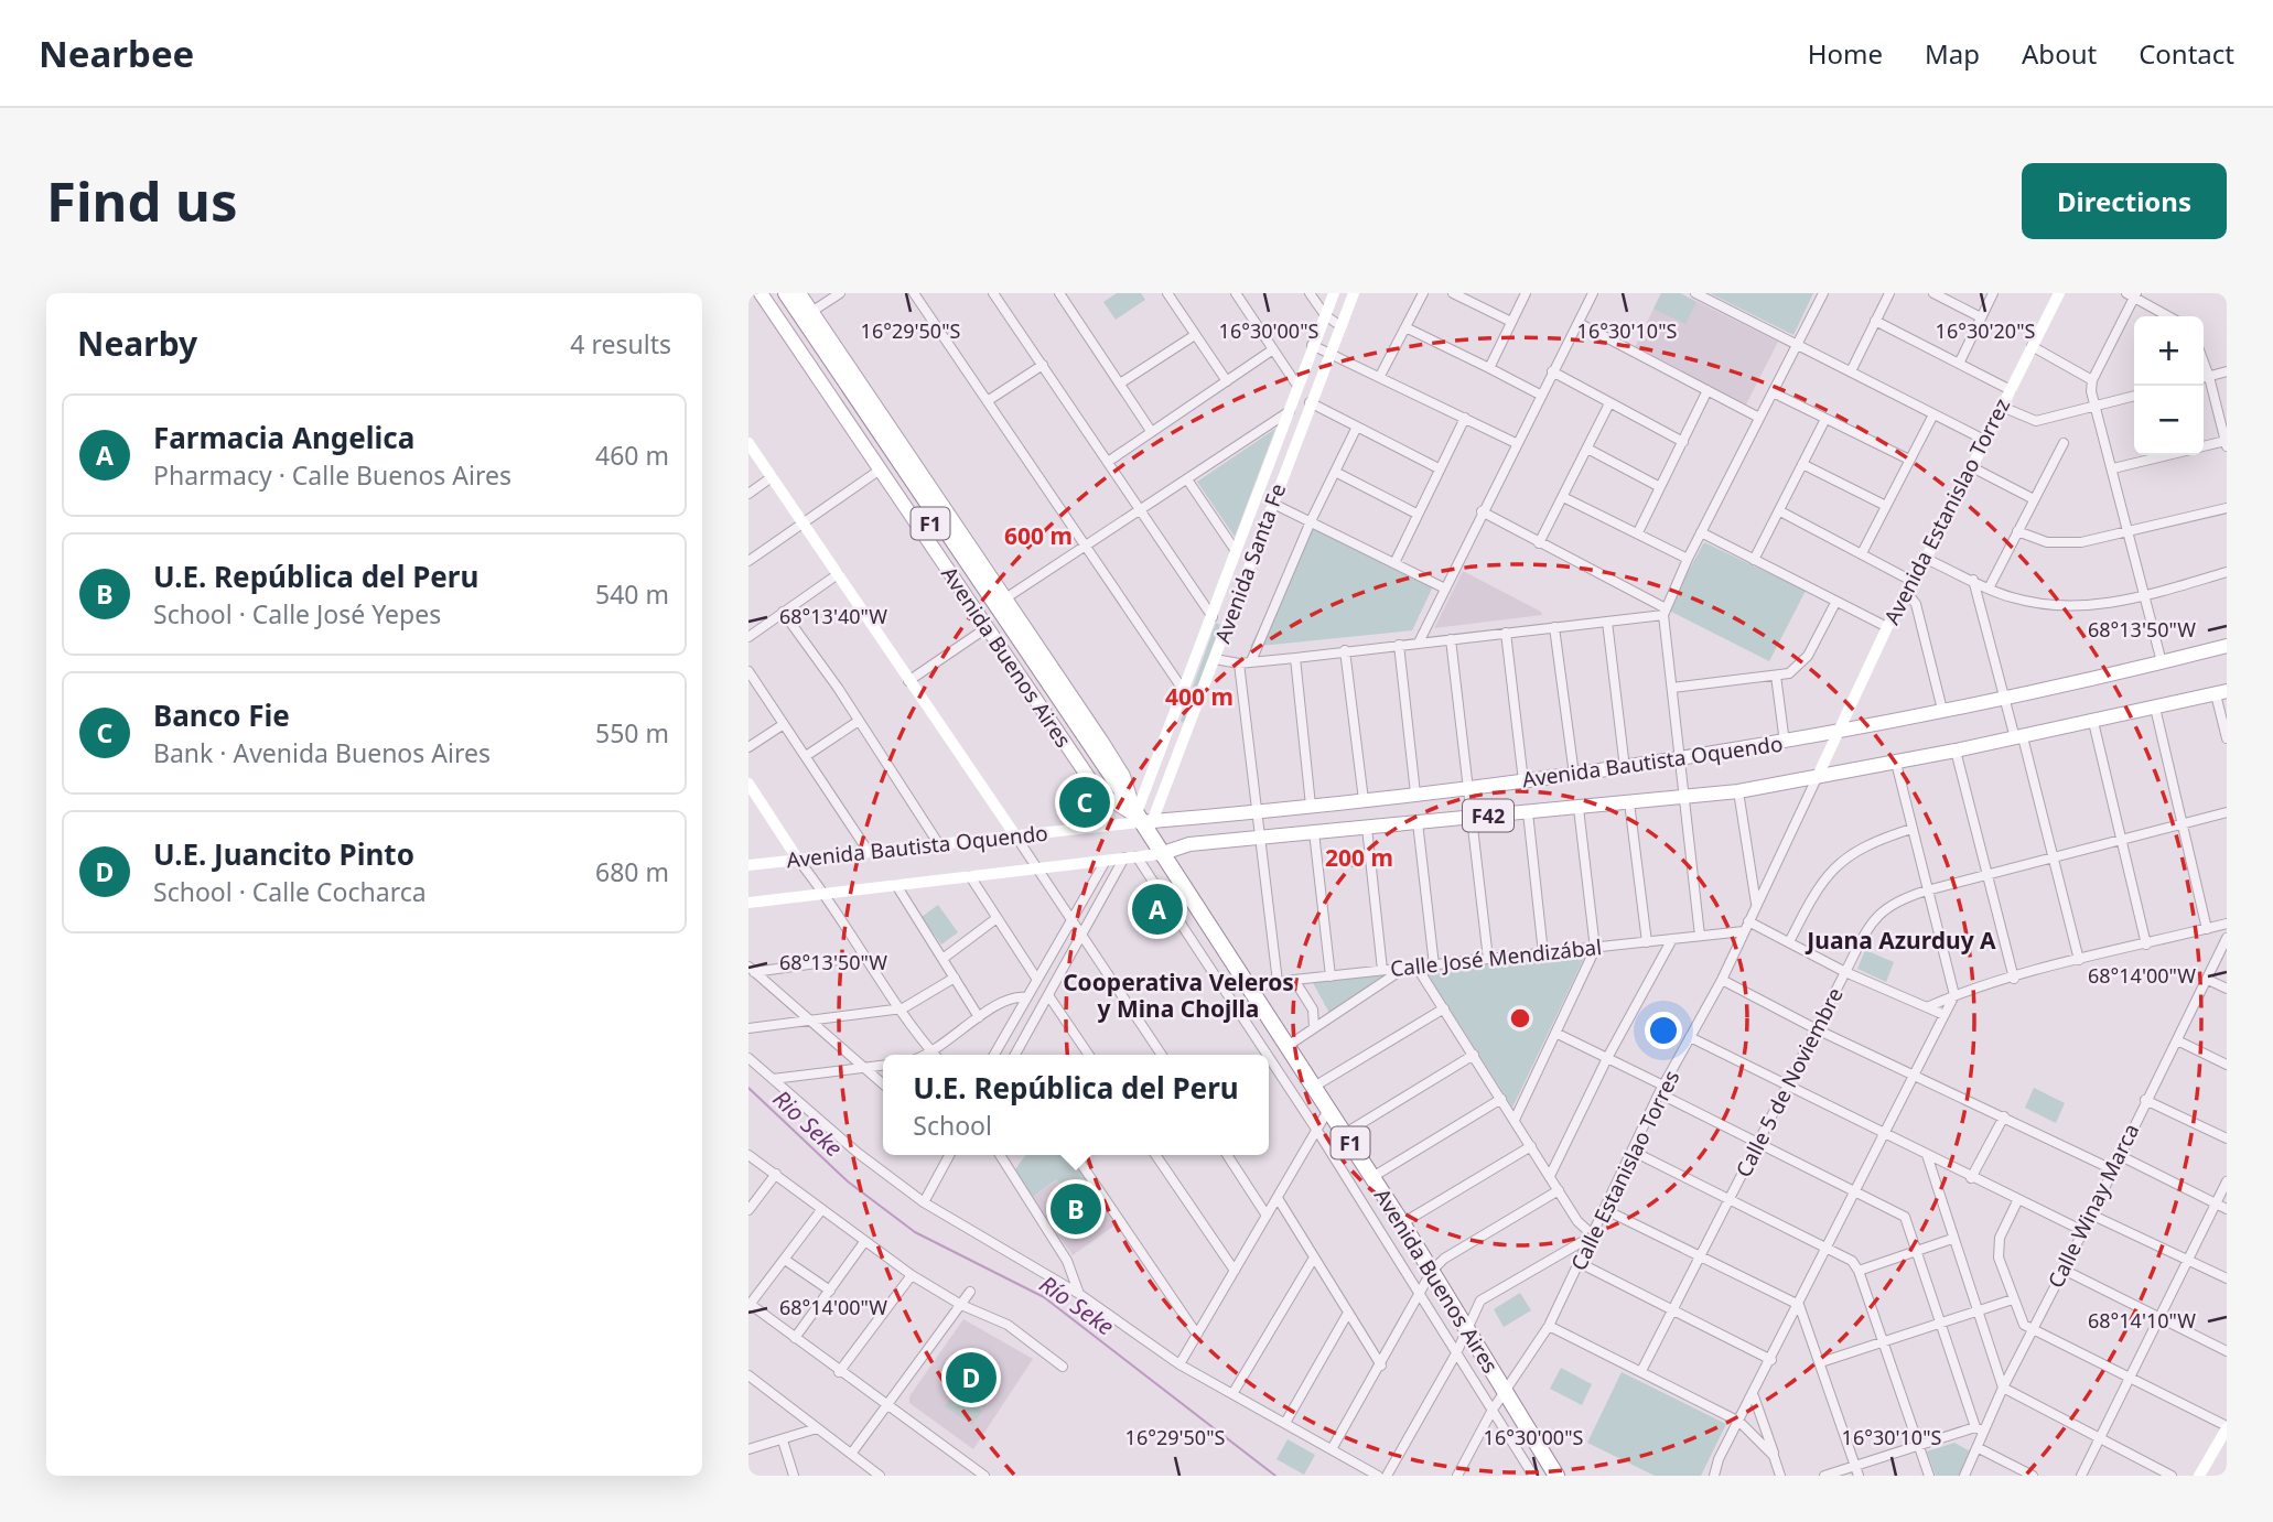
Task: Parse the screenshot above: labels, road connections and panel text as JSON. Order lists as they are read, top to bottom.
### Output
{
  "streets": {
    "highway": ["F1", "Avenida Buenos Aires"],
    "main road": [
      "Avenida Estanislao Torrez",
      "Avenida Santa Fe",
      "Avenida Bautista Oquendo",
      "F42",
      "Calle Estanislao Torres"
    ],
    "street": ["Calle José Mendizábal", "Calle 5 de Noviembre", "Calle Winay Marca"]
  },
  "crossings": [
    ["Avenida Estanislao Torrez", "Avenida Bautista Oquendo"],
    ["Avenida Estanislao Torrez", "Calle Estanislao Torres"],
    ["Avenida Santa Fe", "Avenida Buenos Aires"],
    ["Avenida Santa Fe", "Avenida Bautista Oquendo"],
    ["Avenida Buenos Aires", "Avenida Bautista Oquendo"],
    ["Avenida Buenos Aires", "Calle José Mendizábal"],
    ["Avenida Buenos Aires", "Calle Estanislao Torres"],
    ["Avenida Bautista Oquendo", "Calle Estanislao Torres"],
    ["Calle José Mendizábal", "Calle Estanislao Torres"]
  ],
  "districts": ["Juana Azurduy A", "Cooperativa Veleros y Mina Chojlla"],
  "water": ["Rio Seke", "Río Seke"],
  "page": {
    "header": "Nearbee",
    "nav": [
      "Home",
      "Map",
      "About",
      "Contact"
    ],
    "buttons": "Directions",
    "title": "Find us",
    "heading": ["Nearby", "4 results"],
    "map_buttons": ["+", "−"],
    "list": [
      {
        "mark": "A",
        "name": "Farmacia Angelica",
        "note": "Pharmacy · Calle Buenos Aires",
        "value": "460 m"
      },
      {
        "mark": "B",
        "name": "U.E. República del Peru",
        "note": "School · Calle José Yepes",
        "value": "540 m"
      },
      {
        "mark": "C",
        "name": "Banco Fie",
        "note": "Bank · Avenida Buenos Aires",
        "value": "550 m"
      },
      {
        "mark": "D",
        "name": "U.E. Juancito Pinto",
        "note": "School · Calle Cocharca",
        "value": "680 m"
      }
    ],
    "pins": [
      "C",
      "A",
      "B",
      "D"
    ],
    "popup": ["U.E. República del Peru", "School"]
  },
  "coordinates": [
    "16°29'50\"S",
    "16°30'00\"S",
    "16°30'10\"S",
    "16°30'20\"S",
    "68°13'40\"W",
    "68°13'50\"W",
    "68°14'00\"W",
    "68°14'10\"W"
  ],
  "rings": ["600 m", "400 m", "200 m"]
}
